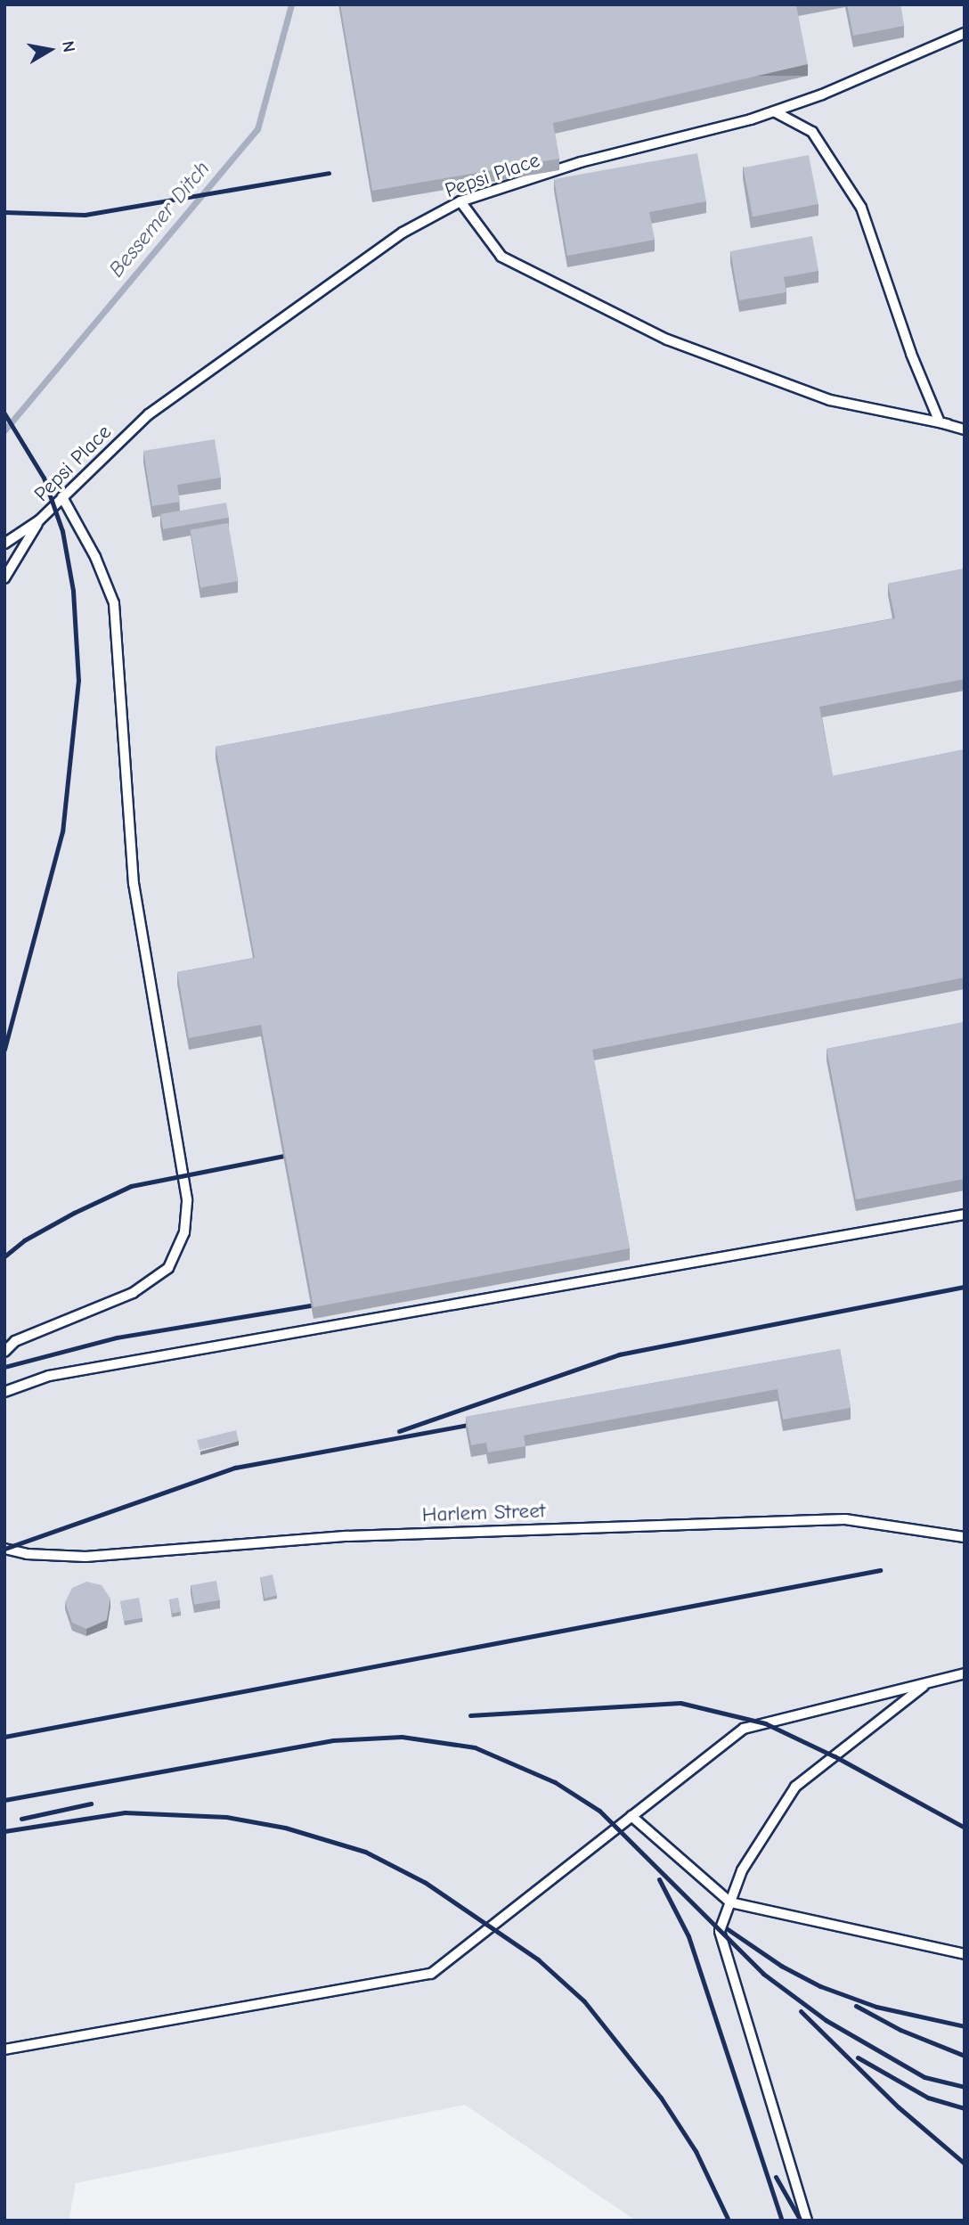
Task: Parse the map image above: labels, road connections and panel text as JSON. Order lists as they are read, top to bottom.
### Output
{
  "streets": {
    "lane": ["Pepsi Place", "Harlem Street"]
  },
  "water": ["Bessemer Ditch"],
  "north": "right"
}
